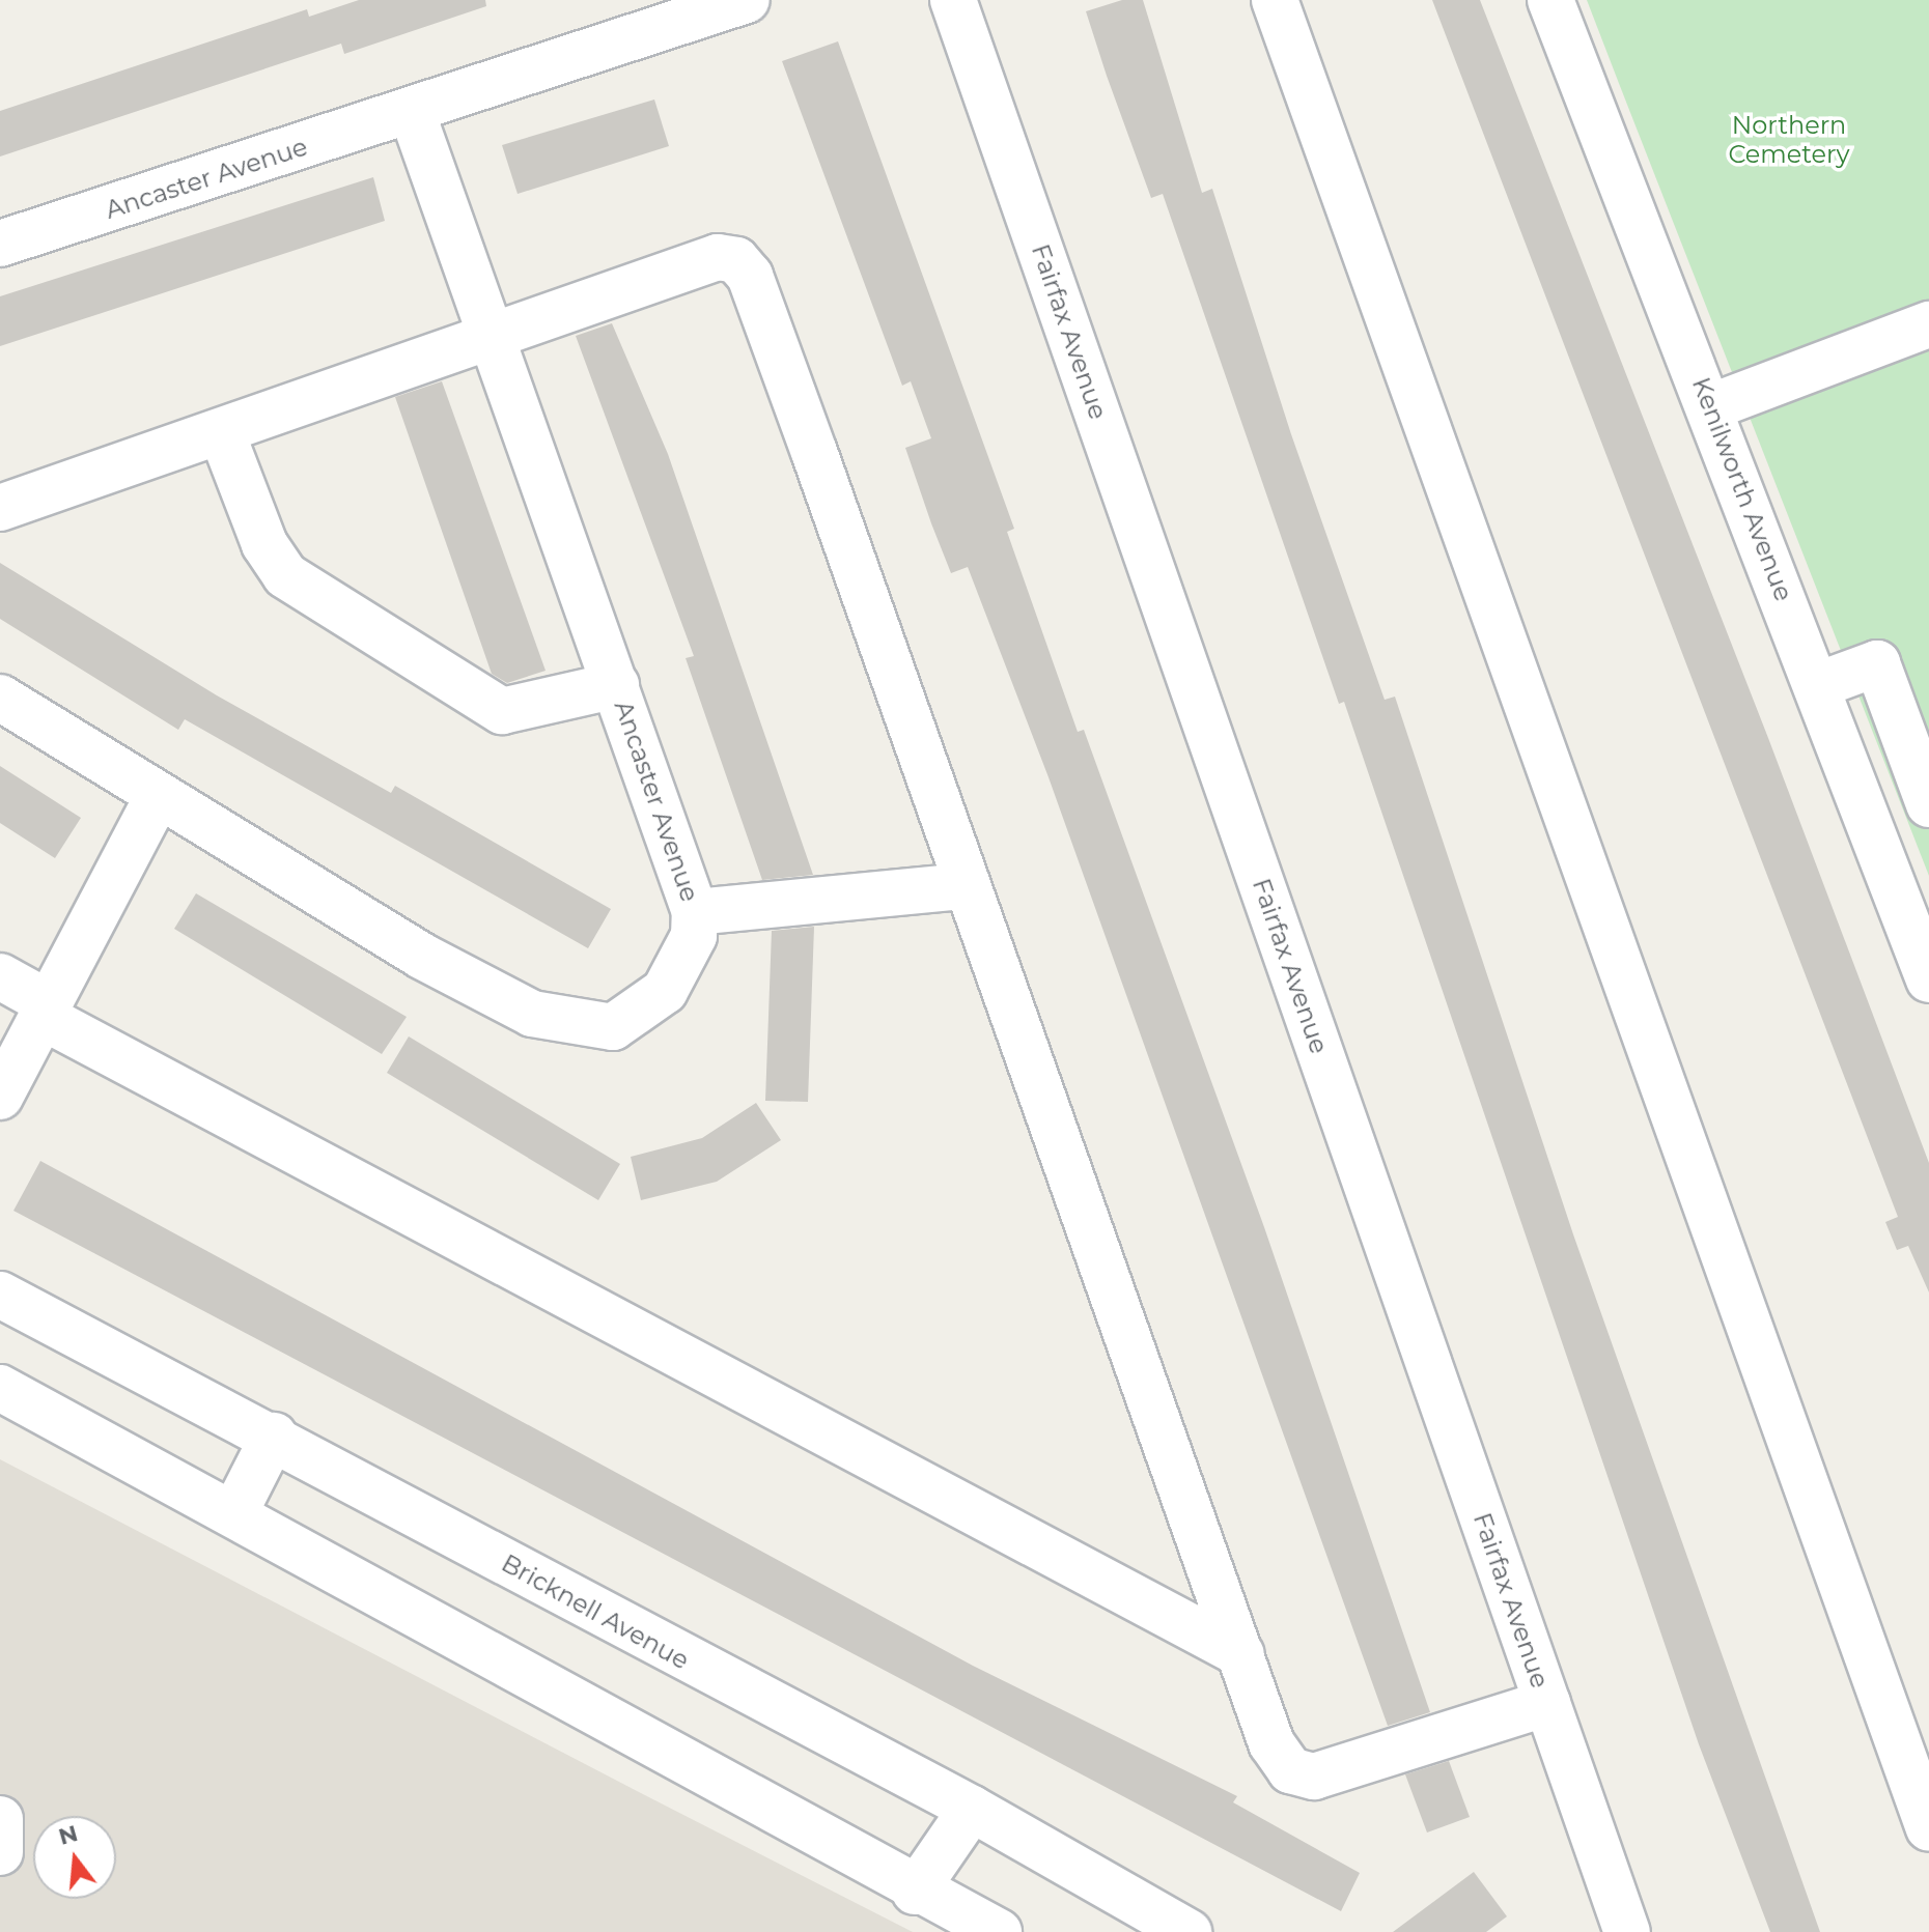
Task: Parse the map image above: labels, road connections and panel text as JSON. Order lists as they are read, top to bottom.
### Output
{
  "streets": {
    "street": [
      "Ancaster Avenue",
      "Fairfax Avenue",
      "Kenilworth Avenue",
      "Bricknell Avenue"
    ]
  },
  "parks": ["Northern Cemetery"],
  "north": "top"
}
